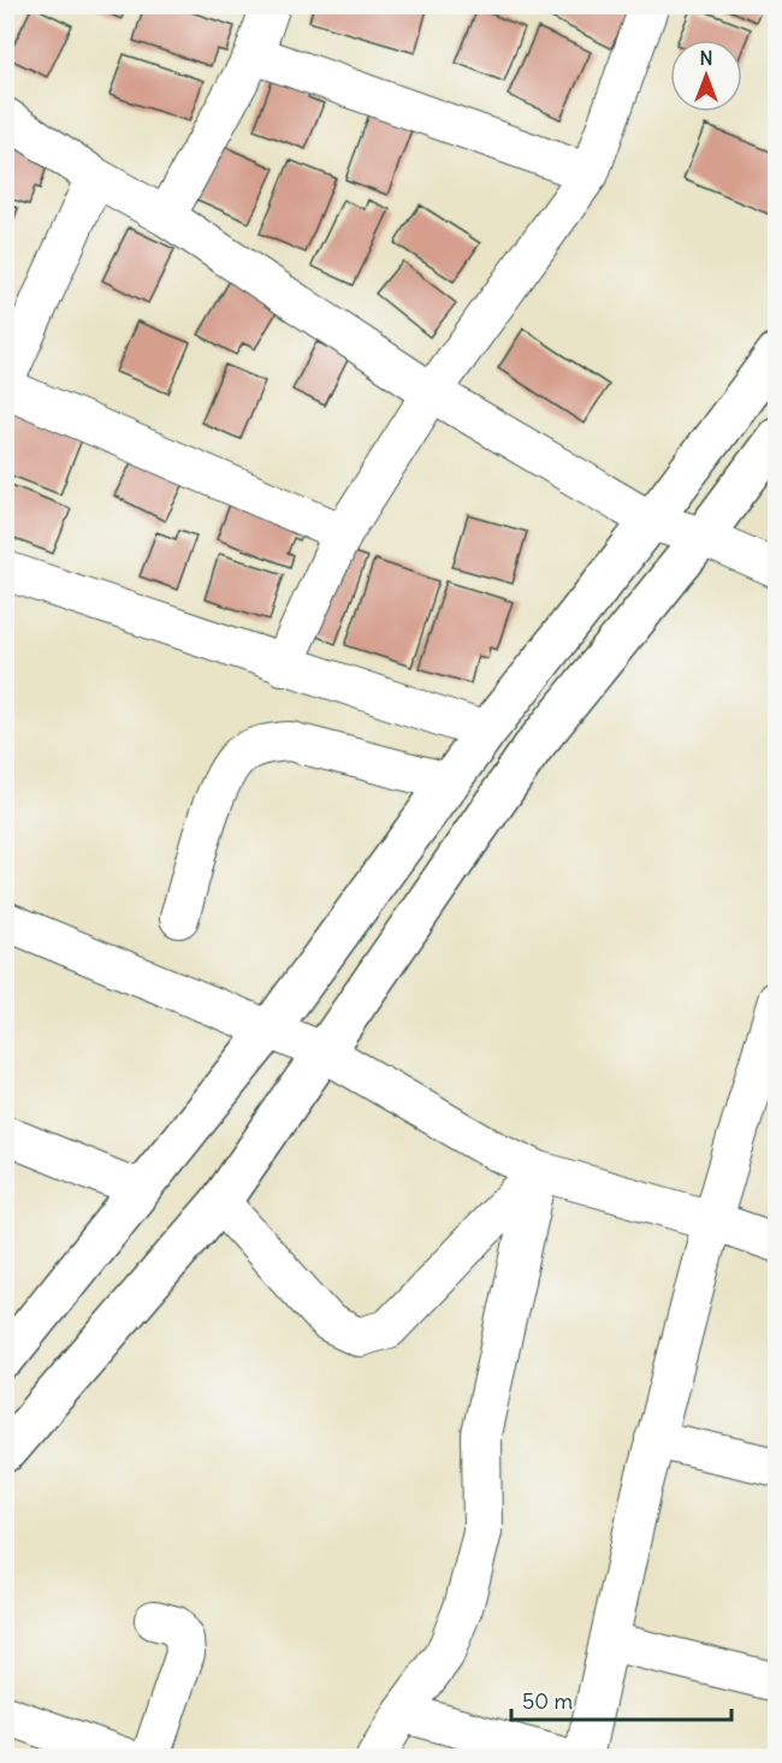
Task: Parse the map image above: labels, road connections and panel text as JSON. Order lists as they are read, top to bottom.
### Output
{
  "scale_bar": "50 m",
  "north": "top"
}
